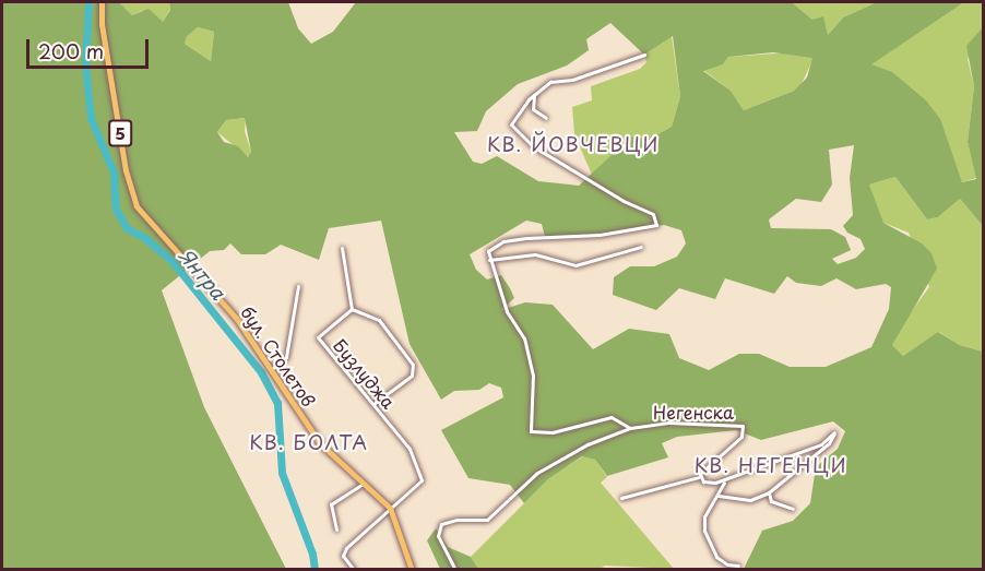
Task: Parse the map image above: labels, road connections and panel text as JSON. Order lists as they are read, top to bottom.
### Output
{
  "streets": {
    "main road": ["5", "бул. Столетов"],
    "street": ["Бузлуджа", "Негенска"]
  },
  "crossings": [
    ["бул. Столетов", "Бузлуджа"]
  ],
  "districts": ["КВ. ЙОВЧЕВЦИ", "КВ. БОЛТА", "КВ. НЕГЕНЦИ"],
  "water": ["Янтра"],
  "scale_bar": "200 m"
}
